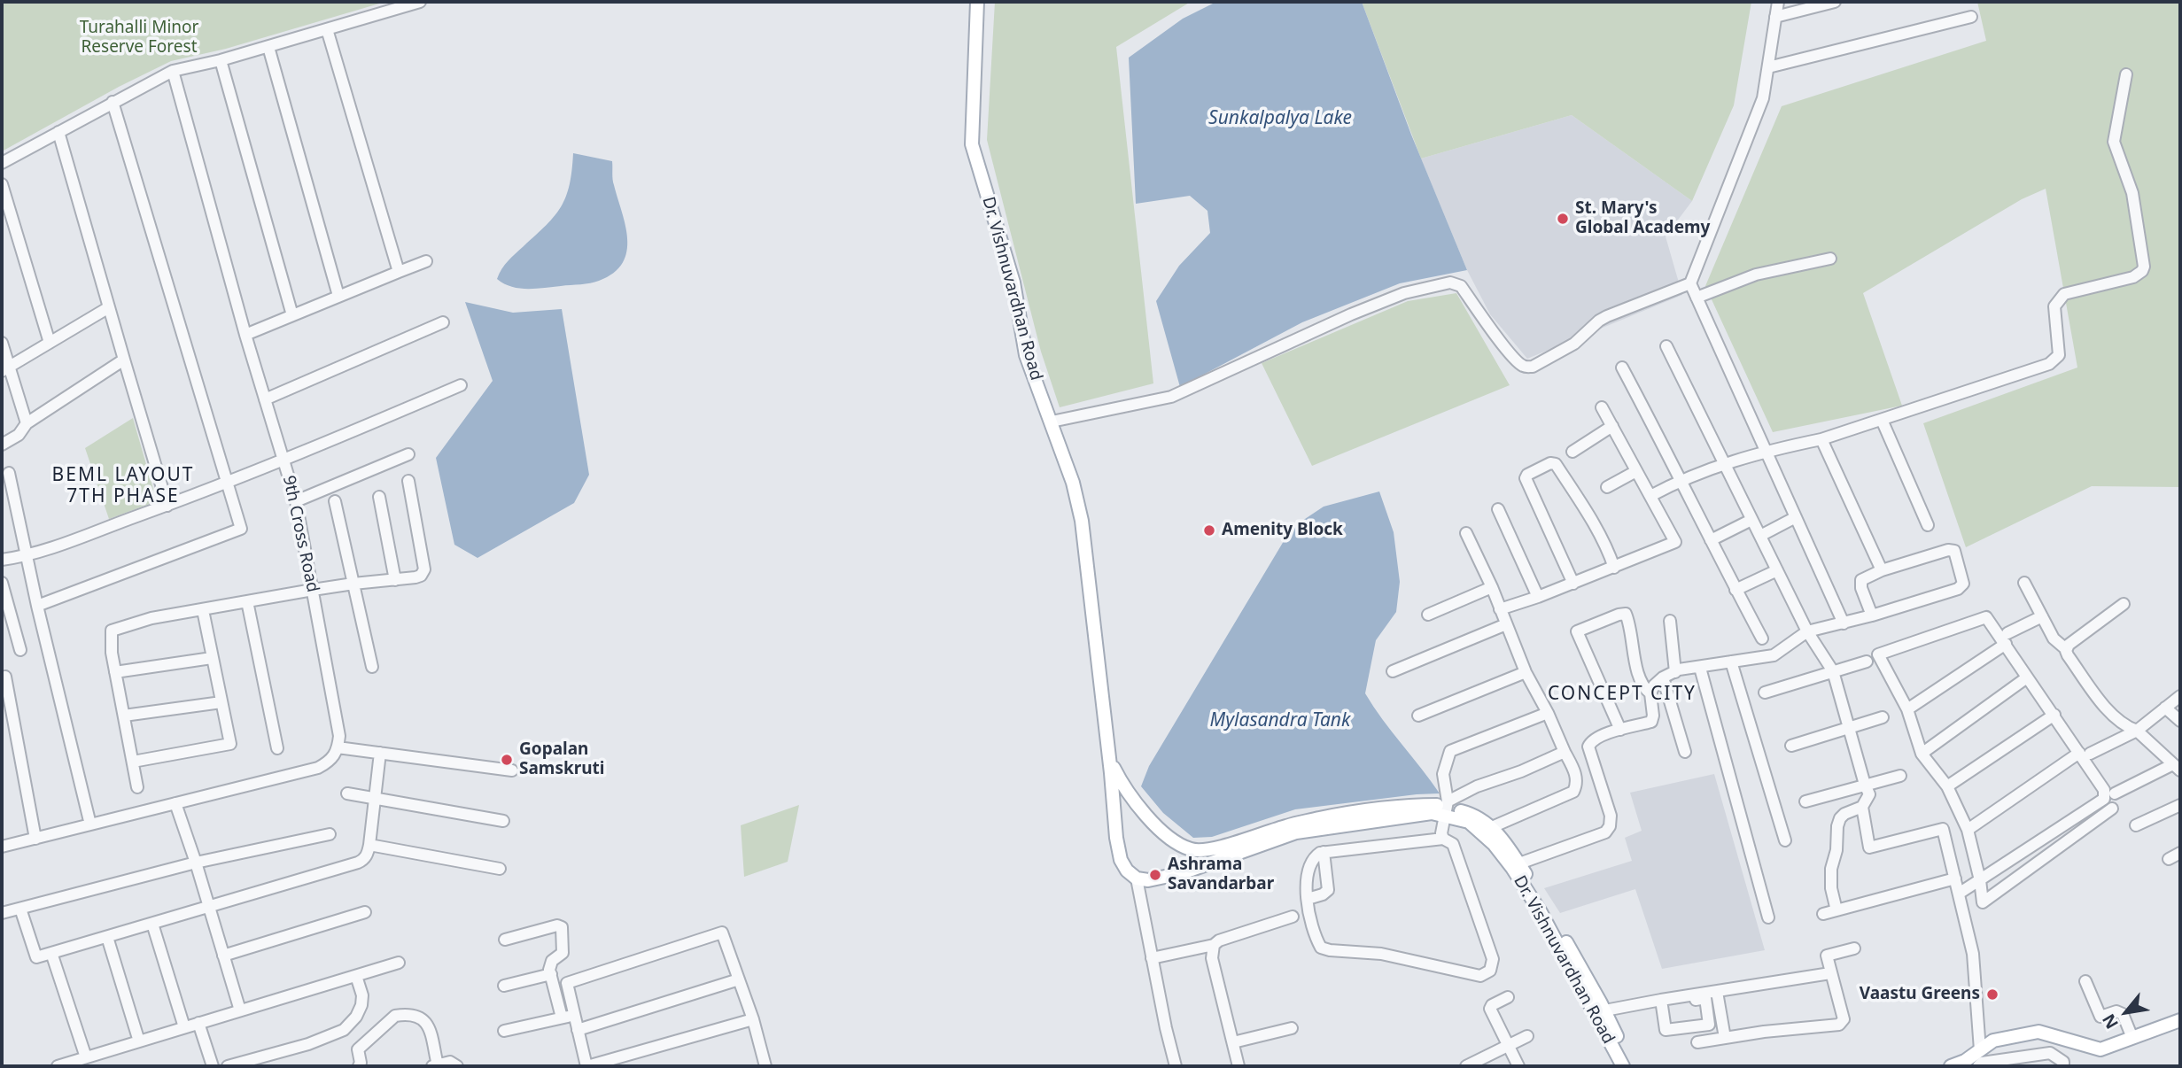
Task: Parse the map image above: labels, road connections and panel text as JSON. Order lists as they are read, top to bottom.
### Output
{
  "streets": {
    "main road": ["Dr. Vishnuvardhan Road"],
    "street": ["9th Cross Road"]
  },
  "districts": ["BEML LAYOUT 7TH PHASE", "CONCEPT CITY"],
  "water": ["Sunkalpalya Lake", "Mylasandra Tank"],
  "parks": ["Turahalli Minor Reserve Forest"],
  "places": [
    "St. Mary's Global Academy",
    "Amenity Block",
    "Gopalan Samskruti",
    "Ashrama Savandarbar",
    "Vaastu Greens"
  ],
  "north": "bottom left"
}
